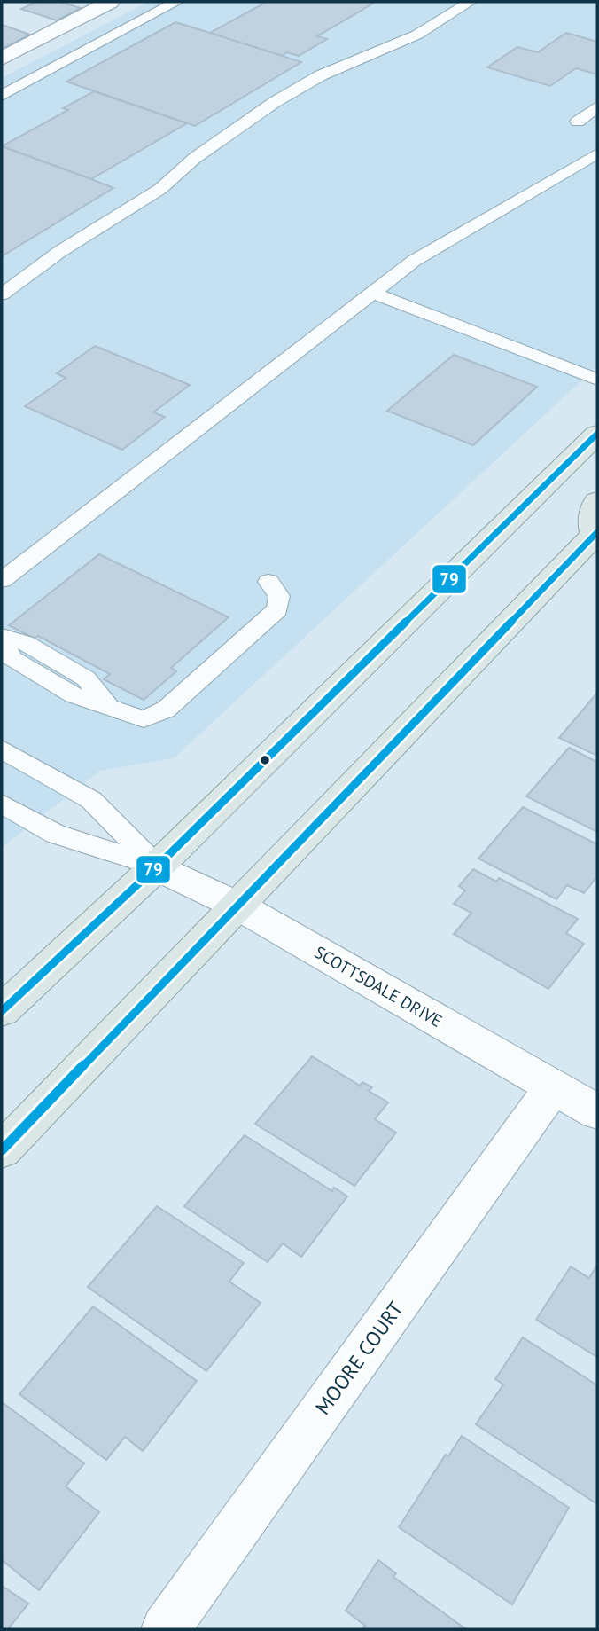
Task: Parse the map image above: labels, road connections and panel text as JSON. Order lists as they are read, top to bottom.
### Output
{
  "streets": {
    "street": ["SCOTTSDALE DRIVE", "MOORE COURT"]
  },
  "crossings": [
    ["SCOTTSDALE DRIVE", "MOORE COURT"]
  ],
  "lines": ["transit line 79"]
}
